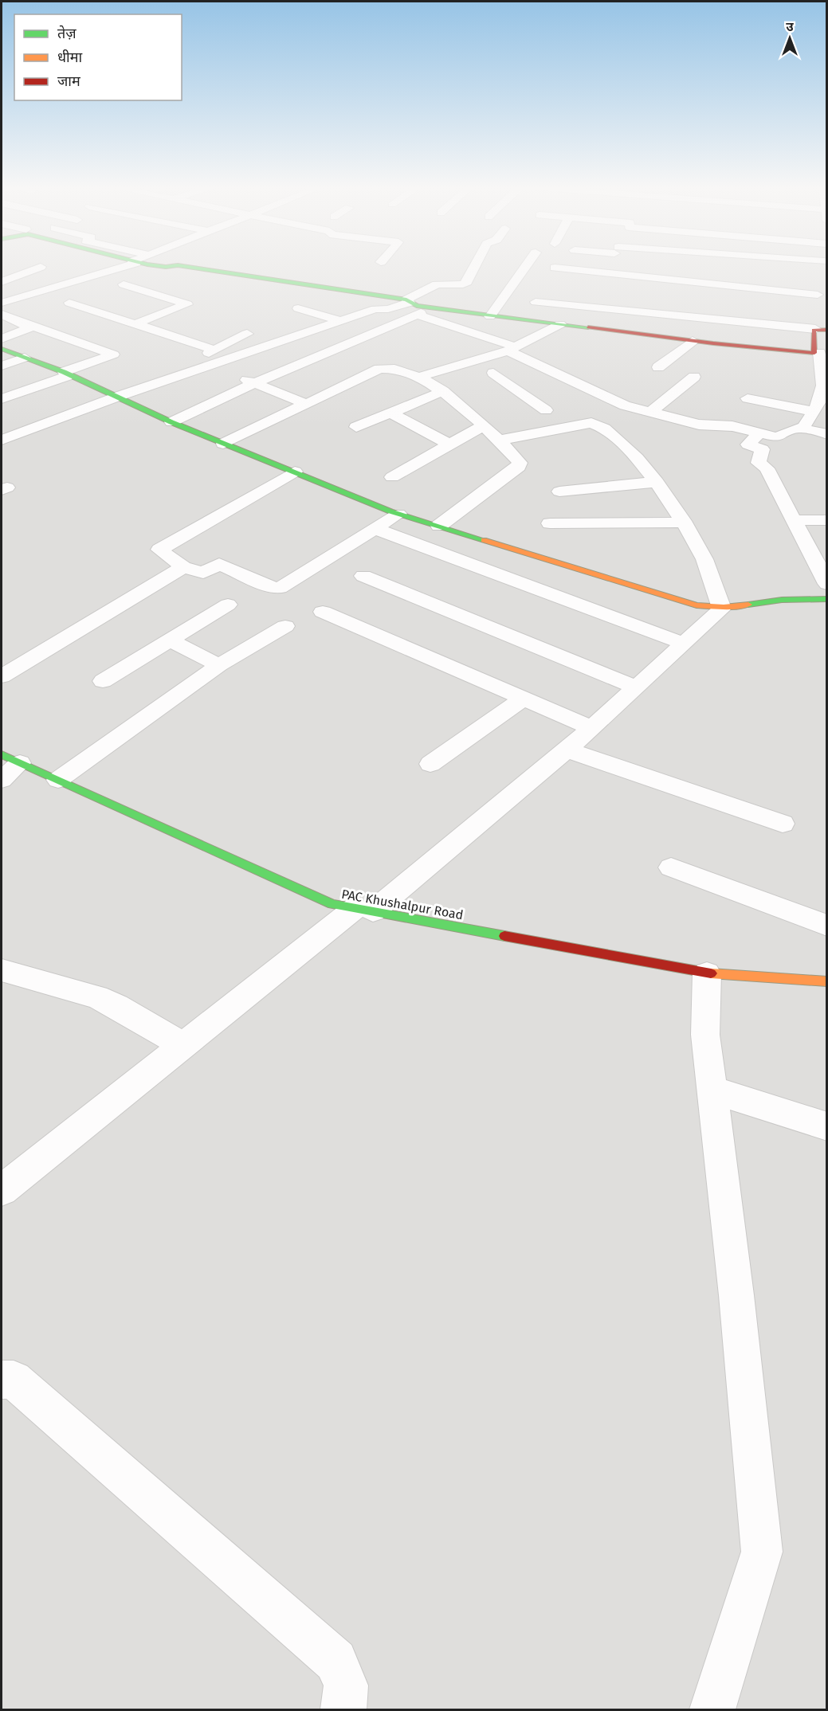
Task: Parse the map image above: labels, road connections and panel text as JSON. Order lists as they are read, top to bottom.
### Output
{
  "streets": {
    "street": ["PAC Khushalpur Road"]
  },
  "legend": ["तेज़", "धीमा", "जाम"],
  "north": "top"
}
